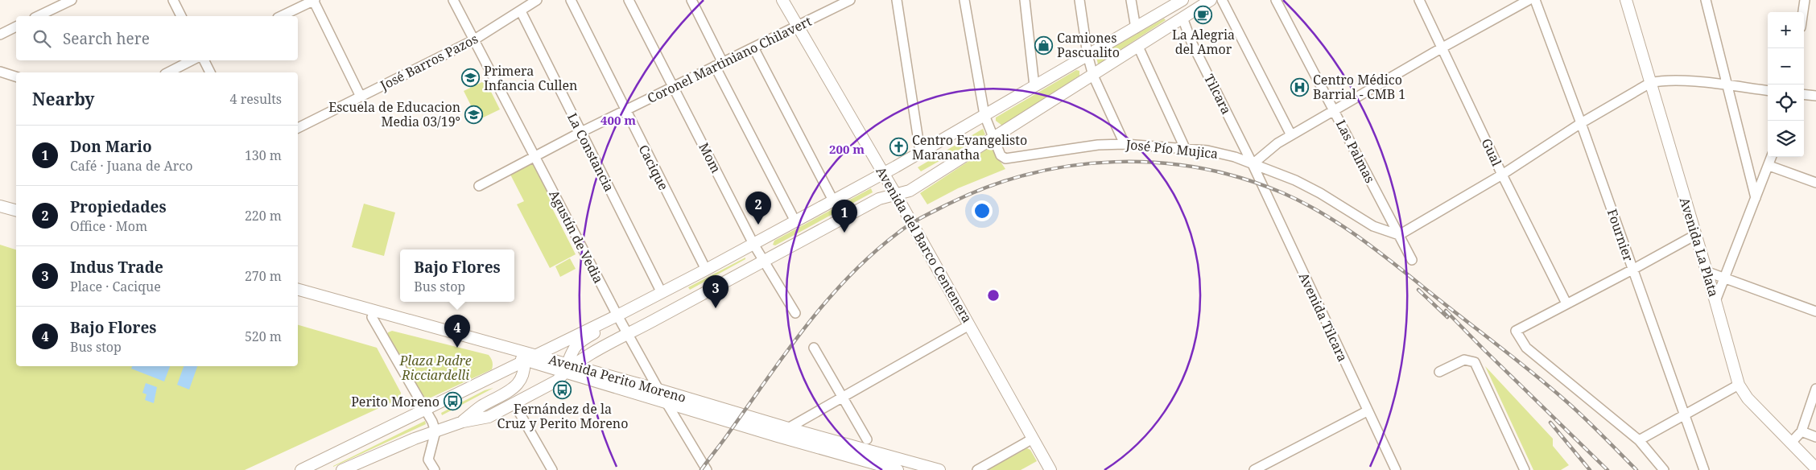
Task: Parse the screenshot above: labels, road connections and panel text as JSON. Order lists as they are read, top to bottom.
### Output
{
  "streets": {
    "main road": [
      "Tilcara",
      "Avenida del Barco Centenera",
      "Avenida La Plata",
      "Avenida Perito Moreno"
    ],
    "street": [
      "Coronel Martiniano Chilavert",
      "José Barros Pazos",
      "José Pío Mujica",
      "Las Palmas",
      "La Constancia",
      "Gual",
      "Mom",
      "Cacique",
      "Fournier",
      "Agustín de Vedia",
      "Avenida Tilcara"
    ]
  },
  "crossings": [
    ["Coronel Martiniano Chilavert", "La Constancia"],
    ["Coronel Martiniano Chilavert", "Mom"],
    ["Coronel Martiniano Chilavert", "Cacique"],
    ["Coronel Martiniano Chilavert", "Agustín de Vedia"],
    ["Coronel Martiniano Chilavert", "Avenida del Barco Centenera"],
    ["José Barros Pazos", "La Constancia"],
    ["José Barros Pazos", "Agustín de Vedia"],
    ["Tilcara", "José Pío Mujica"],
    ["Tilcara", "Avenida Tilcara"],
    ["José Pío Mujica", "Las Palmas"],
    ["José Pío Mujica", "Avenida Tilcara"],
    ["Agustín de Vedia", "Avenida Perito Moreno"]
  ],
  "parks": ["Plaza Padre Ricciardelli"],
  "places": {
    "cafe": ["La Alegria del Amor"],
    "shop": ["Camiones Pascualito"],
    "school or university": ["Primera Infancia Cullen", "Escuela de Educacion Media 03/19°"],
    "hospital": ["Centro Médico Barrial - CMB 1"],
    "church": ["Centro Evangelisto Maranatha"],
    "bus stop": ["Fernández de la Cruz y Perito Moreno", "Perito Moreno"]
  },
  "page": {
    "map_buttons": ["+", "−"],
    "search": "Search here",
    "heading": ["Nearby", "4 results"],
    "list": [
      {
        "mark": "1",
        "name": "Don Mario",
        "note": "Café · Juana de Arco",
        "value": "130 m"
      },
      {
        "mark": "2",
        "name": "Propiedades",
        "note": "Office · Mom",
        "value": "220 m"
      },
      {
        "mark": "3",
        "name": "Indus Trade",
        "note": "Place · Cacique",
        "value": "270 m"
      },
      {
        "mark": "4",
        "name": "Bajo Flores",
        "note": "Bus stop",
        "value": "520 m"
      }
    ],
    "pins": [
      "2",
      "1",
      "3",
      "4"
    ],
    "popup": ["Bajo Flores", "Bus stop"]
  },
  "rings": ["400 m", "200 m"]
}
